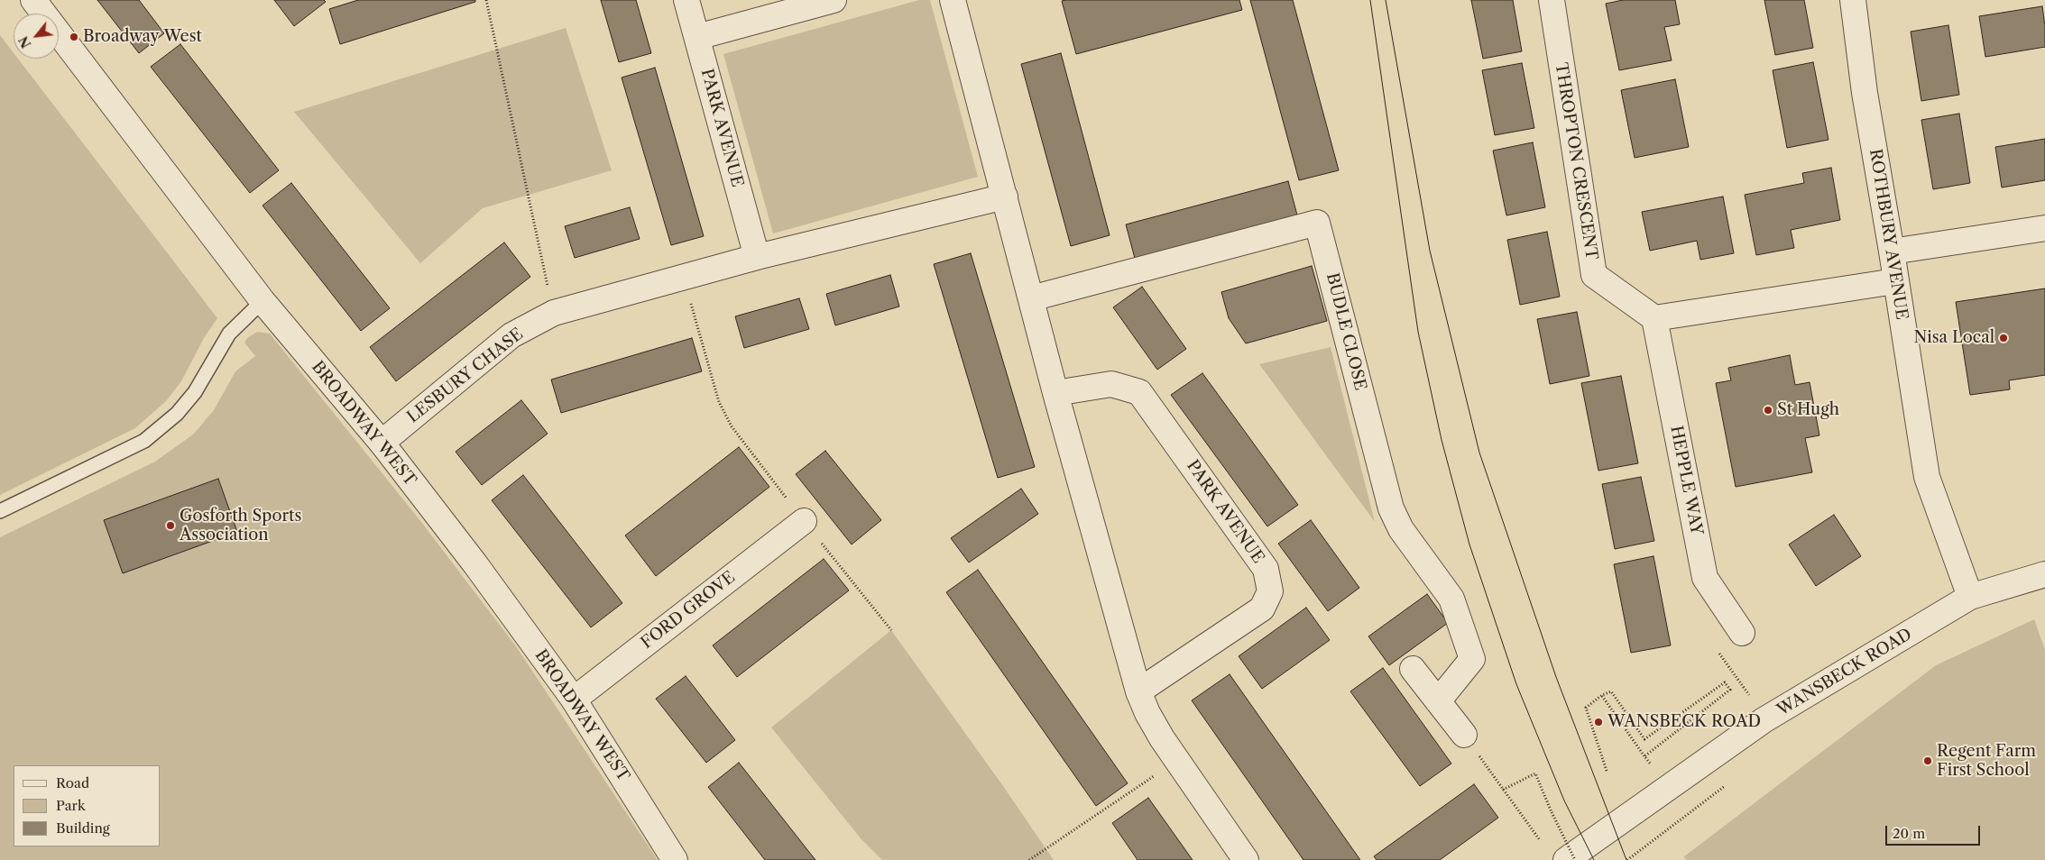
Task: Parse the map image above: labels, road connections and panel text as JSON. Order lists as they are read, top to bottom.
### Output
{
  "streets": {
    "street": [
      "PARK AVENUE",
      "THROPTON CRESCENT",
      "ROTHBURY AVENUE",
      "BUDLE CLOSE",
      "LESBURY CHASE",
      "BROADWAY WEST",
      "HEPPLE WAY",
      "FORD GROVE",
      "WANSBECK ROAD"
    ]
  },
  "crossings": [
    ["THROPTON CRESCENT", "HEPPLE WAY"],
    ["ROTHBURY AVENUE", "WANSBECK ROAD"],
    ["LESBURY CHASE", "BROADWAY WEST"],
    ["BROADWAY WEST", "FORD GROVE"]
  ],
  "places": [
    "Broadway West",
    "Nisa Local",
    "St Hugh",
    "Gosforth Sports Association",
    "WANSBECK ROAD",
    "Regent Farm First School"
  ],
  "legend": ["Road", "Park", "Building"],
  "scale_bar": "20 m",
  "north": "bottom left"
}
